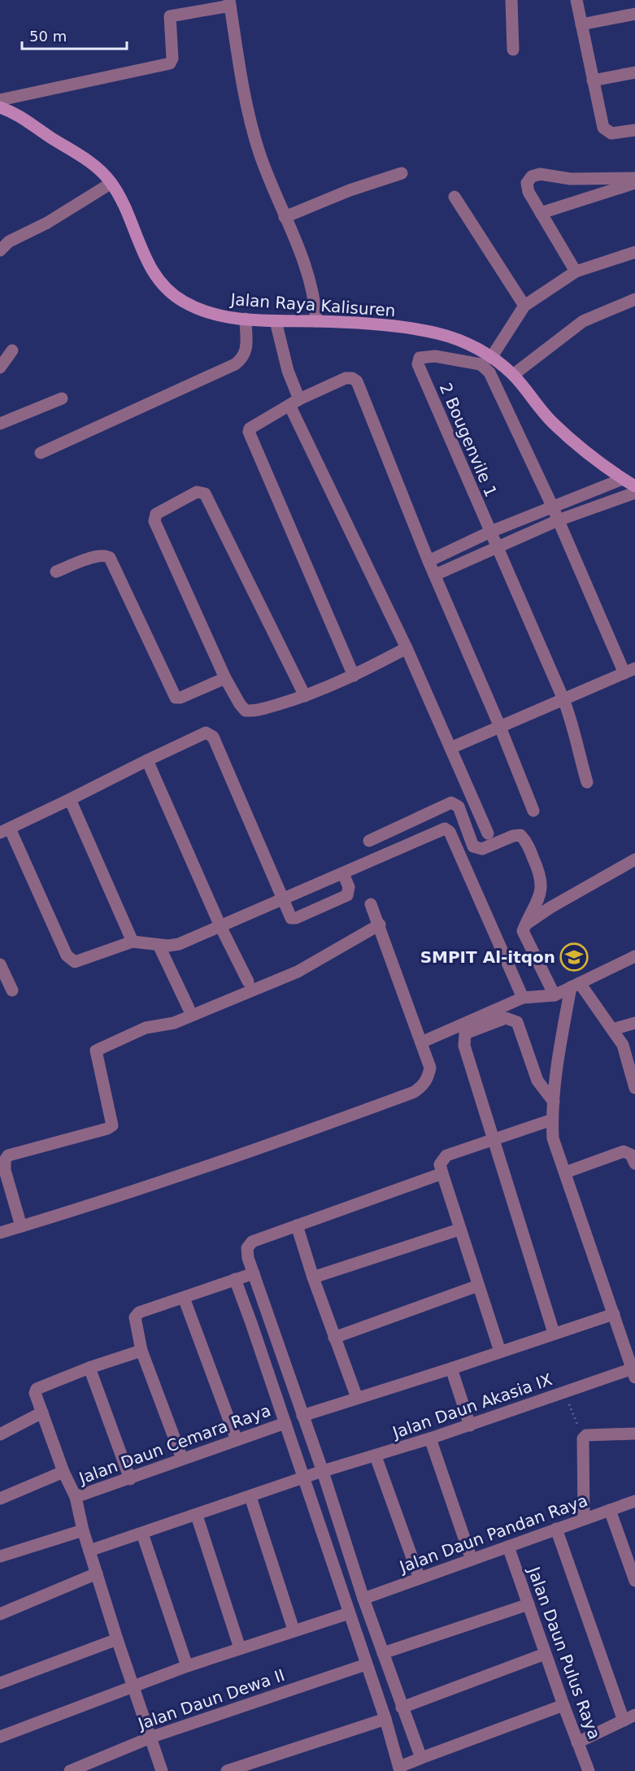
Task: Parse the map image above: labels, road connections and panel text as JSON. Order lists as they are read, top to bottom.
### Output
{
  "streets": {
    "main road": ["Jalan Raya Kalisuren"],
    "street": [
      "2 Bougenvile 1",
      "Jalan Daun Akasia IX",
      "Jalan Daun Cemara Raya",
      "Jalan Daun Pandan Raya",
      "Jalan Daun Pulus Raya",
      "Jalan Daun Dewa II"
    ]
  },
  "crossings": [
    ["Jalan Daun Pandan Raya", "Jalan Daun Pulus Raya"]
  ],
  "places": {
    "school or university": ["SMPIT Al-itqon"]
  },
  "scale_bar": "50 m"
}
